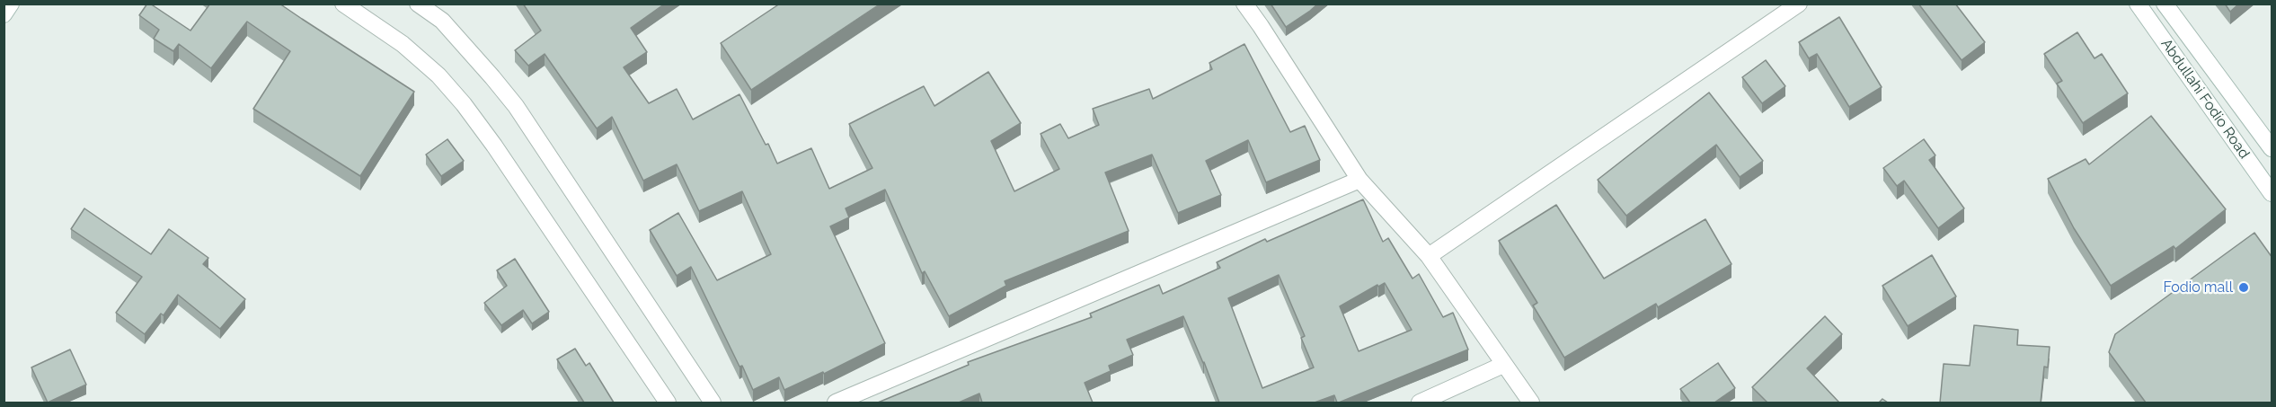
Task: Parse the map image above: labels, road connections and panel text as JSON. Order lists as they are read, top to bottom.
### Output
{
  "streets": {
    "street": ["Abdullahi Fodio Road"]
  },
  "places": ["Fodio mall"]
}
